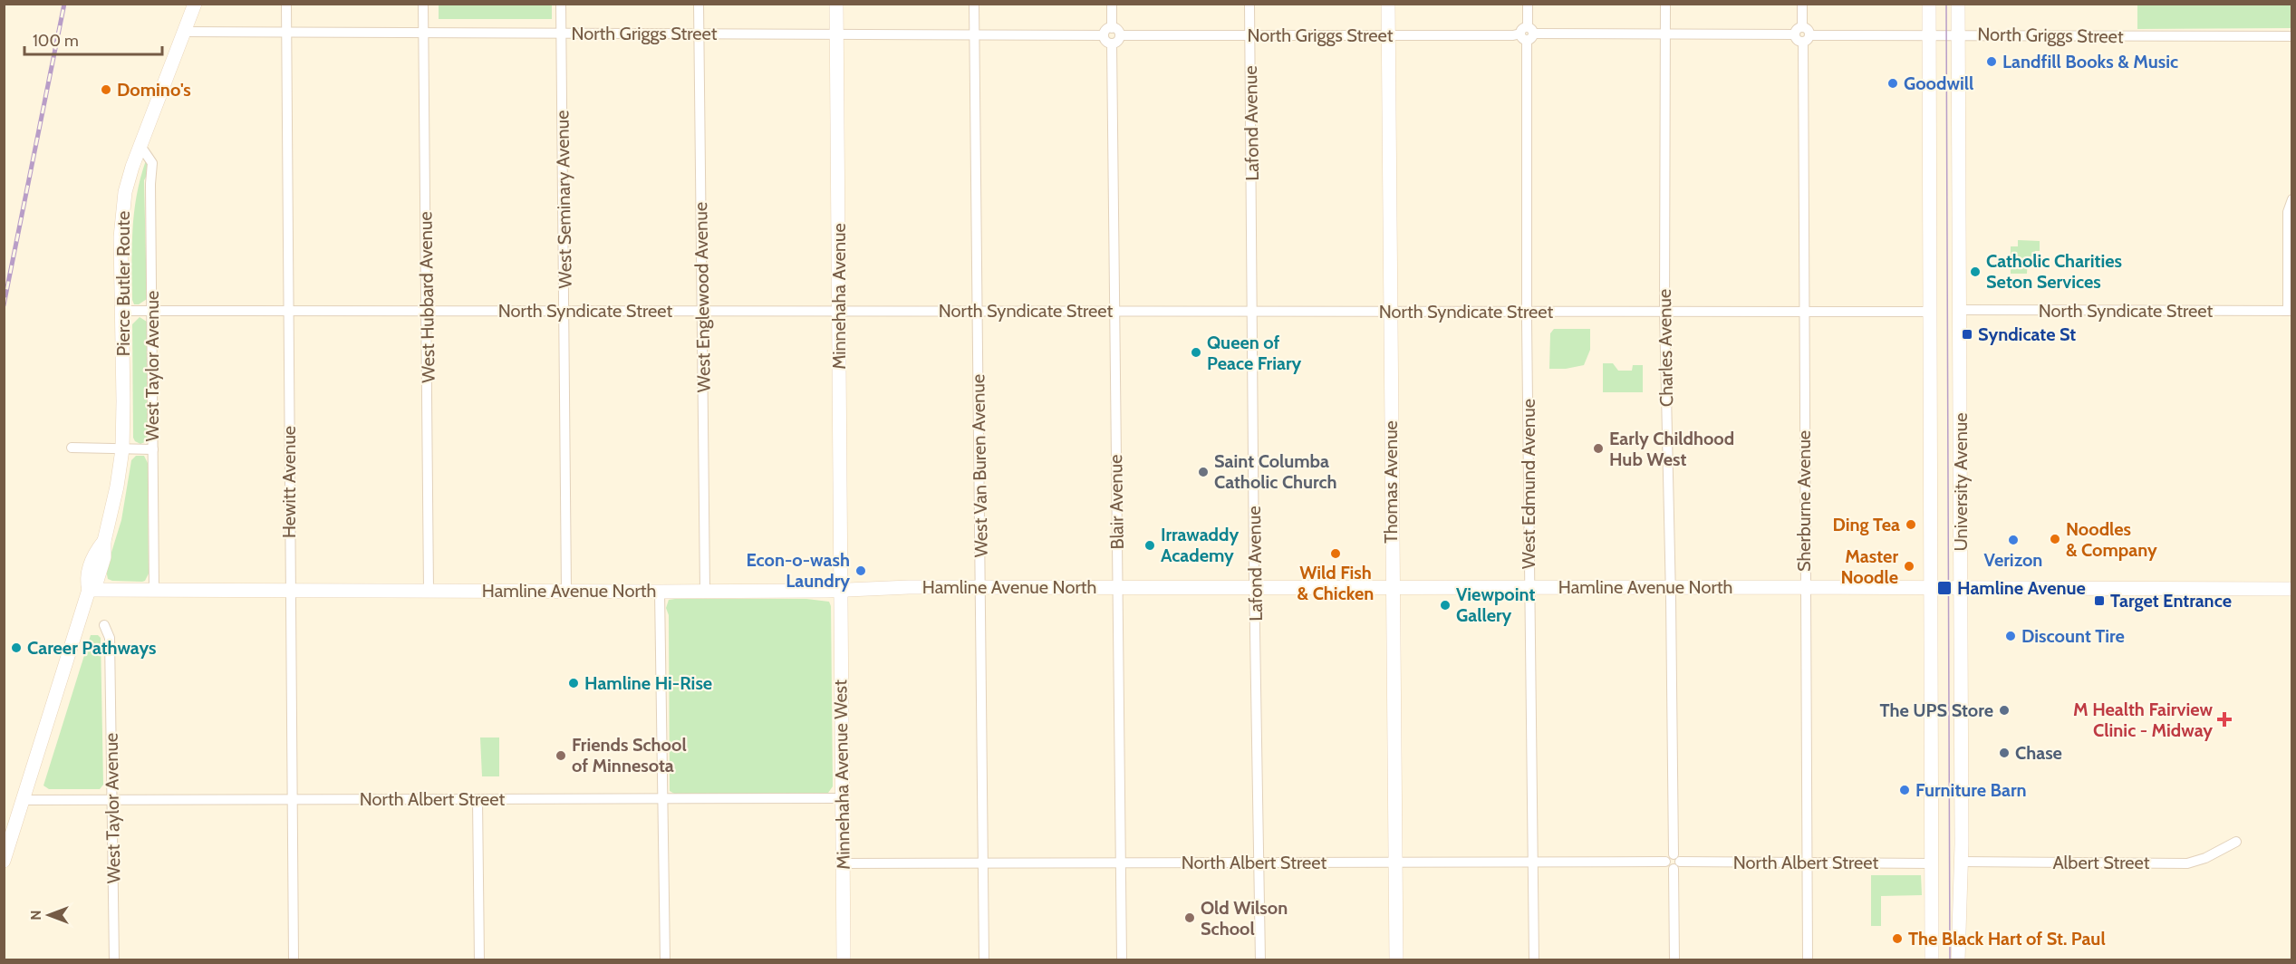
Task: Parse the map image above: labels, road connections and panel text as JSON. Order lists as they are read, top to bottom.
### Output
{
  "streets": {
    "street": [
      "North Griggs Street",
      "Lafond Avenue",
      "West Seminary Avenue",
      "Pierce Butler Route",
      "Minnehaha Avenue",
      "West Hubbard Avenue",
      "West Englewood Avenue",
      "North Syndicate Street",
      "Charles Avenue",
      "West Taylor Avenue",
      "West Van Buren Avenue",
      "Hewitt Avenue",
      "Thomas Avenue",
      "University Avenue",
      "West Edmund Avenue",
      "Sherburne Avenue",
      "Blair Avenue",
      "Hamline Avenue North",
      "Minnehaha Avenue West",
      "North Albert Street",
      "Albert Street"
    ]
  },
  "crossings": [
    ["North Griggs Street", "Lafond Avenue"],
    ["North Griggs Street", "West Seminary Avenue"],
    ["North Griggs Street", "Pierce Butler Route"],
    ["North Griggs Street", "Minnehaha Avenue"],
    ["North Griggs Street", "West Hubbard Avenue"],
    ["North Griggs Street", "West Englewood Avenue"],
    ["North Griggs Street", "Charles Avenue"],
    ["North Griggs Street", "West Van Buren Avenue"],
    ["North Griggs Street", "Hewitt Avenue"],
    ["North Griggs Street", "Thomas Avenue"],
    ["North Griggs Street", "University Avenue"],
    ["North Griggs Street", "West Edmund Avenue"],
    ["North Griggs Street", "Sherburne Avenue"],
    ["North Griggs Street", "Blair Avenue"],
    ["Lafond Avenue", "North Syndicate Street"],
    ["Lafond Avenue", "Hamline Avenue North"],
    ["Lafond Avenue", "North Albert Street"],
    ["West Seminary Avenue", "North Syndicate Street"],
    ["West Seminary Avenue", "Hamline Avenue North"],
    ["Pierce Butler Route", "North Syndicate Street"],
    ["Pierce Butler Route", "West Taylor Avenue"],
    ["Pierce Butler Route", "Hamline Avenue North"],
    ["Pierce Butler Route", "North Albert Street"],
    ["Minnehaha Avenue", "North Syndicate Street"],
    ["Minnehaha Avenue", "Hamline Avenue North"],
    ["Minnehaha Avenue", "Minnehaha Avenue West"],
    ["West Hubbard Avenue", "North Syndicate Street"],
    ["West Hubbard Avenue", "Hamline Avenue North"],
    ["West Englewood Avenue", "North Syndicate Street"],
    ["West Englewood Avenue", "Hamline Avenue North"],
    ["North Syndicate Street", "Charles Avenue"],
    ["North Syndicate Street", "West Taylor Avenue"],
    ["North Syndicate Street", "West Van Buren Avenue"],
    ["North Syndicate Street", "Hewitt Avenue"],
    ["North Syndicate Street", "Thomas Avenue"],
    ["North Syndicate Street", "University Avenue"],
    ["North Syndicate Street", "West Edmund Avenue"],
    ["North Syndicate Street", "Sherburne Avenue"],
    ["North Syndicate Street", "Blair Avenue"],
    ["Charles Avenue", "Hamline Avenue North"],
    ["Charles Avenue", "North Albert Street"],
    ["West Taylor Avenue", "Hamline Avenue North"],
    ["West Taylor Avenue", "North Albert Street"],
    ["West Van Buren Avenue", "Hamline Avenue North"],
    ["West Van Buren Avenue", "North Albert Street"],
    ["Hewitt Avenue", "Hamline Avenue North"],
    ["Hewitt Avenue", "North Albert Street"],
    ["Thomas Avenue", "Hamline Avenue North"],
    ["Thomas Avenue", "North Albert Street"],
    ["University Avenue", "Hamline Avenue North"],
    ["University Avenue", "North Albert Street"],
    ["University Avenue", "Albert Street"],
    ["West Edmund Avenue", "Hamline Avenue North"],
    ["West Edmund Avenue", "North Albert Street"],
    ["Sherburne Avenue", "Hamline Avenue North"],
    ["Sherburne Avenue", "North Albert Street"],
    ["Blair Avenue", "Hamline Avenue North"],
    ["Blair Avenue", "North Albert Street"],
    ["Hamline Avenue North", "Minnehaha Avenue West"],
    ["Minnehaha Avenue West", "North Albert Street"]
  ],
  "places": {
    "other": [
      "Landfill Books & Music",
      "Goodwill",
      "Domino's",
      "Catholic Charities Seton Services",
      "Queen of Peace Friary",
      "Early Childhood Hub West",
      "Saint Columba Catholic Church",
      "Ding Tea",
      "Noodles & Company",
      "Verizon",
      "Irrawaddy Academy",
      "Wild Fish & Chicken",
      "Master Noodle",
      "Econ-o-wash Laundry",
      "Viewpoint Gallery",
      "Discount Tire",
      "Career Pathways",
      "Hamline Hi-Rise",
      "The UPS Store",
      "Chase",
      "Friends School of Minnesota",
      "Furniture Barn",
      "Old Wilson School",
      "The Black Hart of St. Paul"
    ],
    "transit": ["Syndicate St", "Hamline Avenue", "Target Entrance"],
    "health": ["M Health Fairview Clinic - Midway"]
  },
  "scale_bar": "100 m",
  "north": "left"
}
